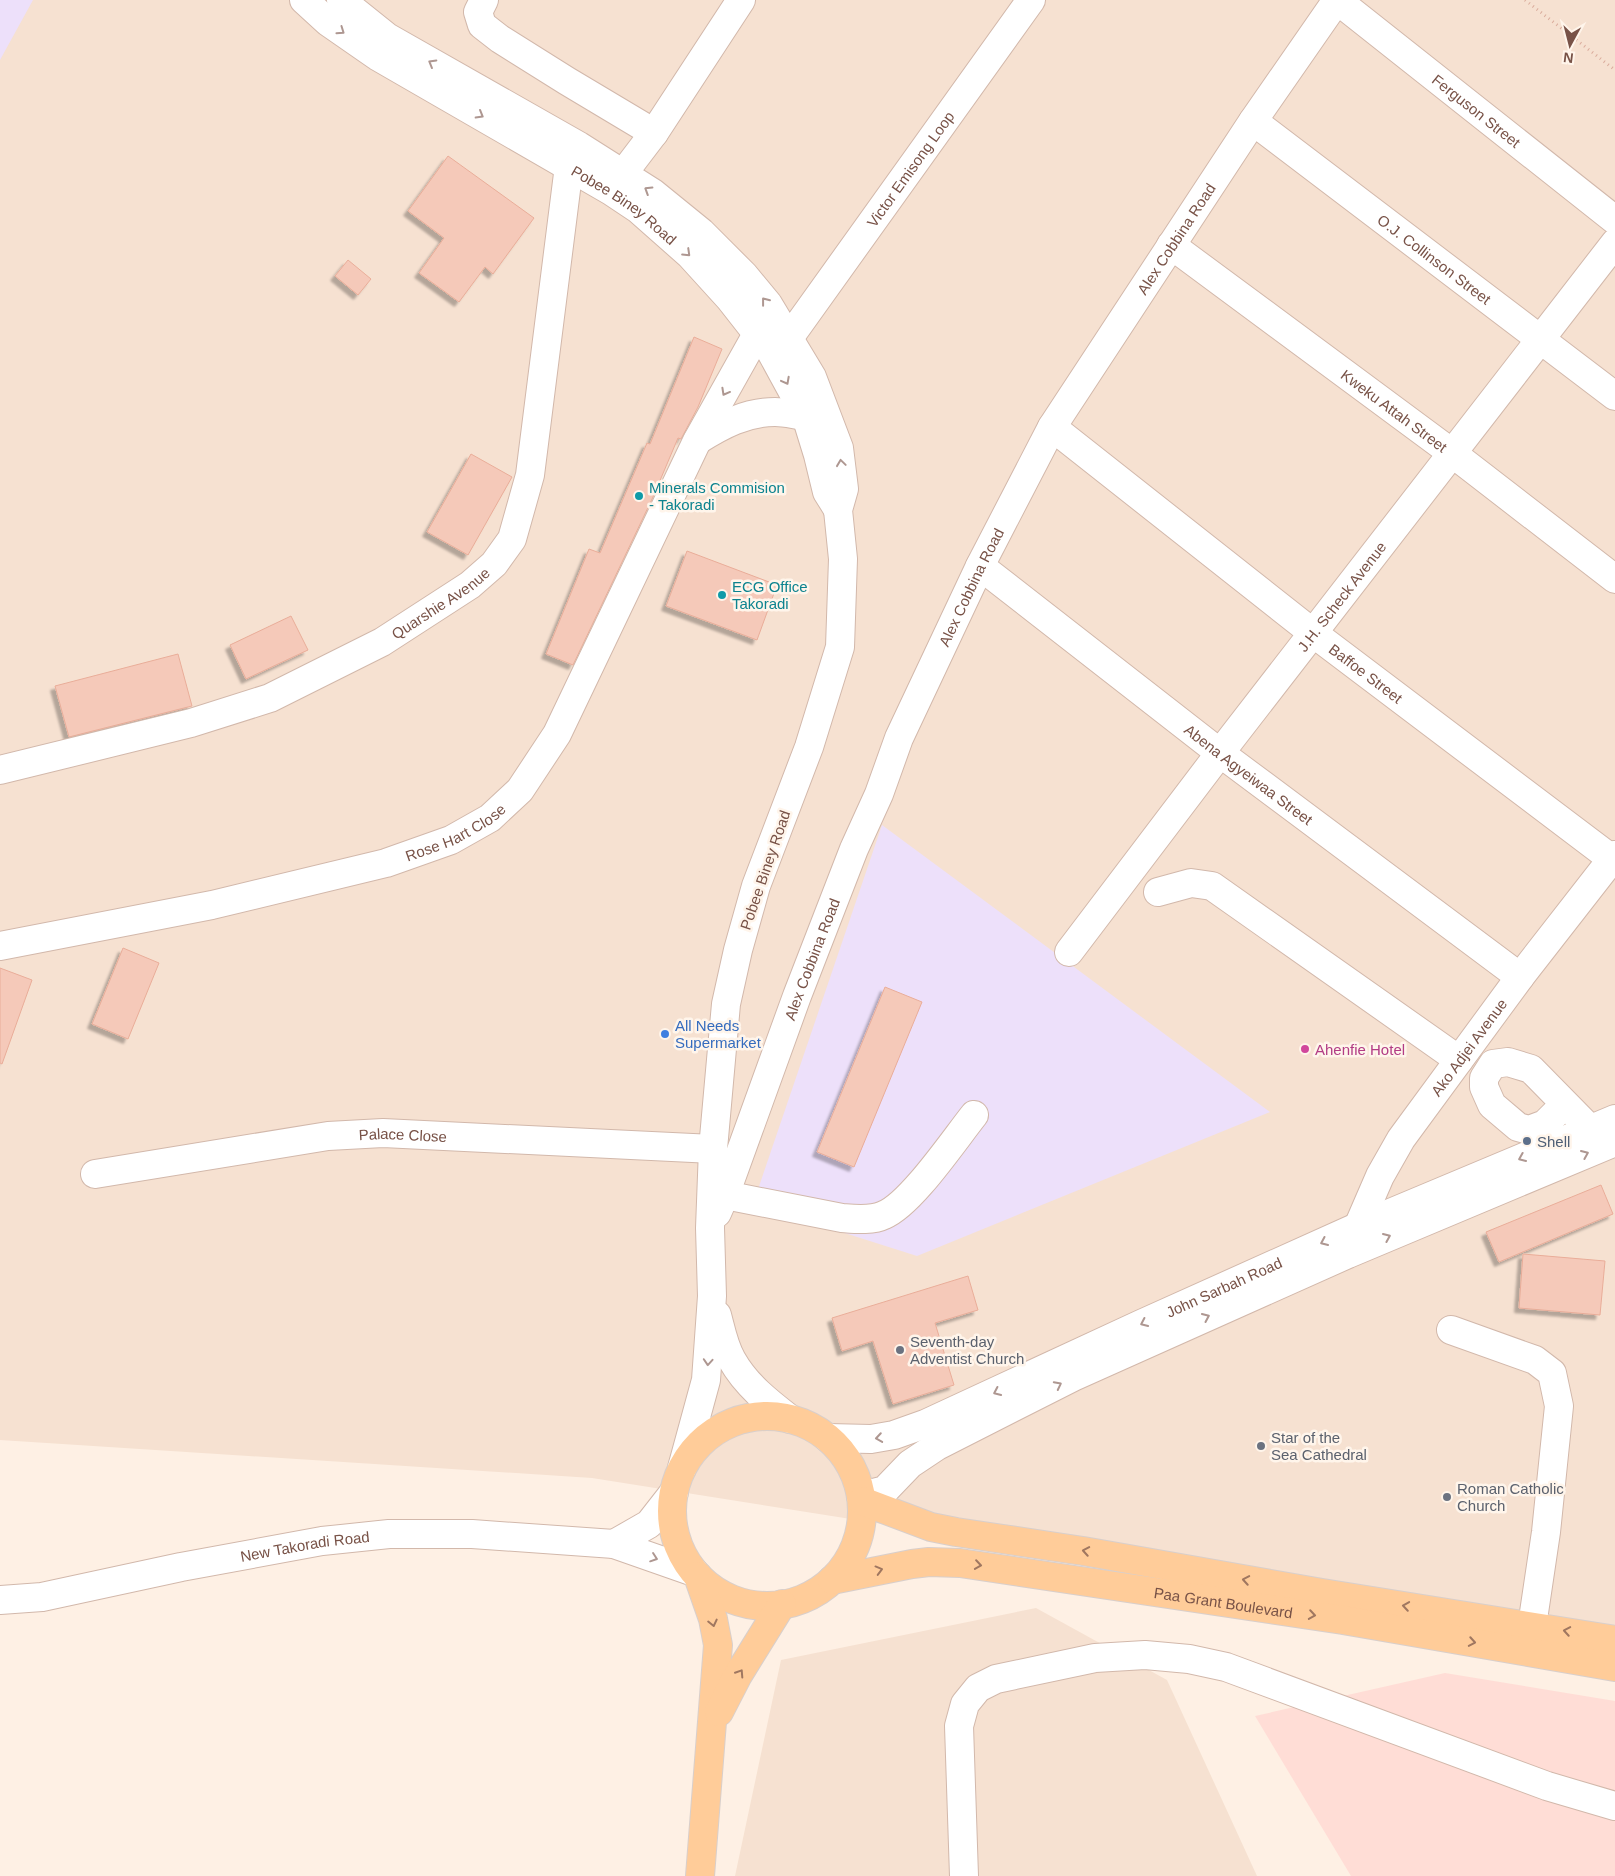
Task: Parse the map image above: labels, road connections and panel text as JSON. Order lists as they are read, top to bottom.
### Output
{
  "streets": {
    "main road": ["Paa Grant Boulevard"],
    "street": [
      "Ferguson Street",
      "Victor Emisong Loop",
      "Pobee Biney Road",
      "Alex Cobbina Road",
      "O.J. Collinson Street",
      "Kweku Attah Street",
      "J.H. Scheck Avenue",
      "Quarshie Avenue",
      "Baffoe Street",
      "Abena Agyeiwaa Street",
      "Rose Hart Close",
      "Ako Adjei Avenue",
      "Palace Close",
      "John Sarbah Road",
      "New Takoradi Road"
    ]
  },
  "crossings": [
    ["Ferguson Street", "Alex Cobbina Road"],
    ["Victor Emisong Loop", "Pobee Biney Road"],
    ["Pobee Biney Road", "Alex Cobbina Road"],
    ["Pobee Biney Road", "Quarshie Avenue"],
    ["Pobee Biney Road", "Rose Hart Close"],
    ["Pobee Biney Road", "Palace Close"],
    ["Alex Cobbina Road", "O.J. Collinson Street"],
    ["Alex Cobbina Road", "Kweku Attah Street"],
    ["Alex Cobbina Road", "Baffoe Street"],
    ["Alex Cobbina Road", "Abena Agyeiwaa Street"],
    ["O.J. Collinson Street", "J.H. Scheck Avenue"],
    ["Kweku Attah Street", "J.H. Scheck Avenue"],
    ["J.H. Scheck Avenue", "Baffoe Street"],
    ["J.H. Scheck Avenue", "Abena Agyeiwaa Street"],
    ["Baffoe Street", "Ako Adjei Avenue"],
    ["Abena Agyeiwaa Street", "Ako Adjei Avenue"],
    ["Ako Adjei Avenue", "John Sarbah Road"],
    ["John Sarbah Road", "Paa Grant Boulevard"]
  ],
  "places": [
    "Minerals Commision - Takoradi",
    "ECG Office Takoradi",
    "All Needs Supermarket",
    "Ahenfie Hotel",
    "Shell",
    "Seventh-day Adventist Church",
    "Star of the Sea Cathedral",
    "Roman Catholic Church"
  ],
  "north": "bottom"
}
